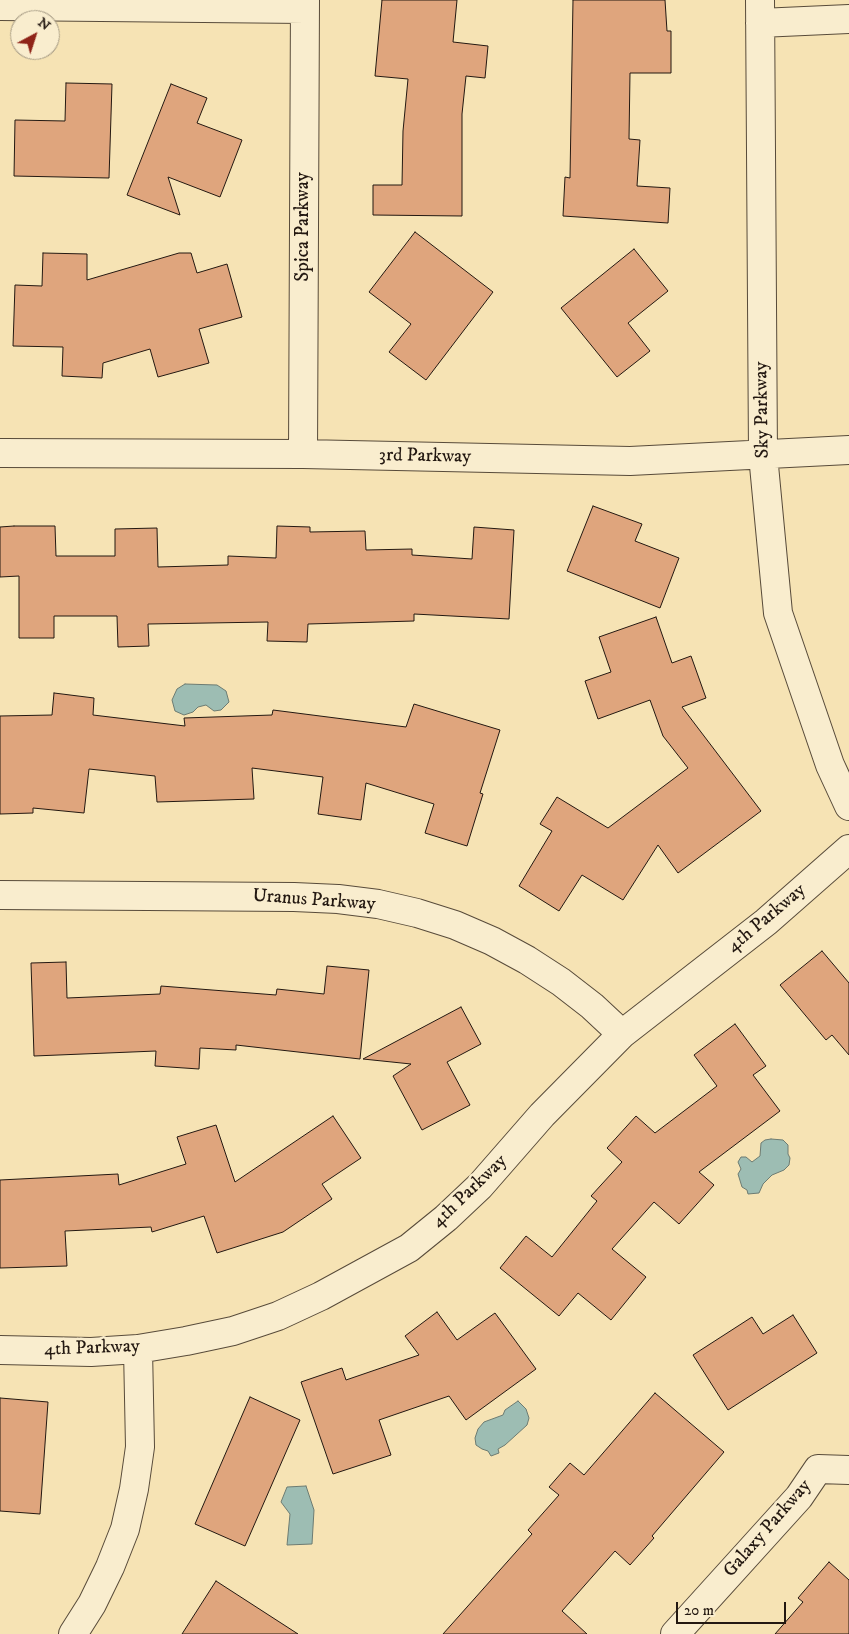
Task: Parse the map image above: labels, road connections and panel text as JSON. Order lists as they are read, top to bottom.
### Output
{
  "streets": {
    "street": [
      "Spica Parkway",
      "Sky Parkway",
      "3rd Parkway",
      "Uranus Parkway",
      "4th Parkway",
      "Galaxy Parkway"
    ]
  },
  "crossings": [
    ["Spica Parkway", "3rd Parkway"],
    ["Sky Parkway", "3rd Parkway"],
    ["Uranus Parkway", "4th Parkway"]
  ],
  "scale_bar": "20 m",
  "north": "top right"
}
